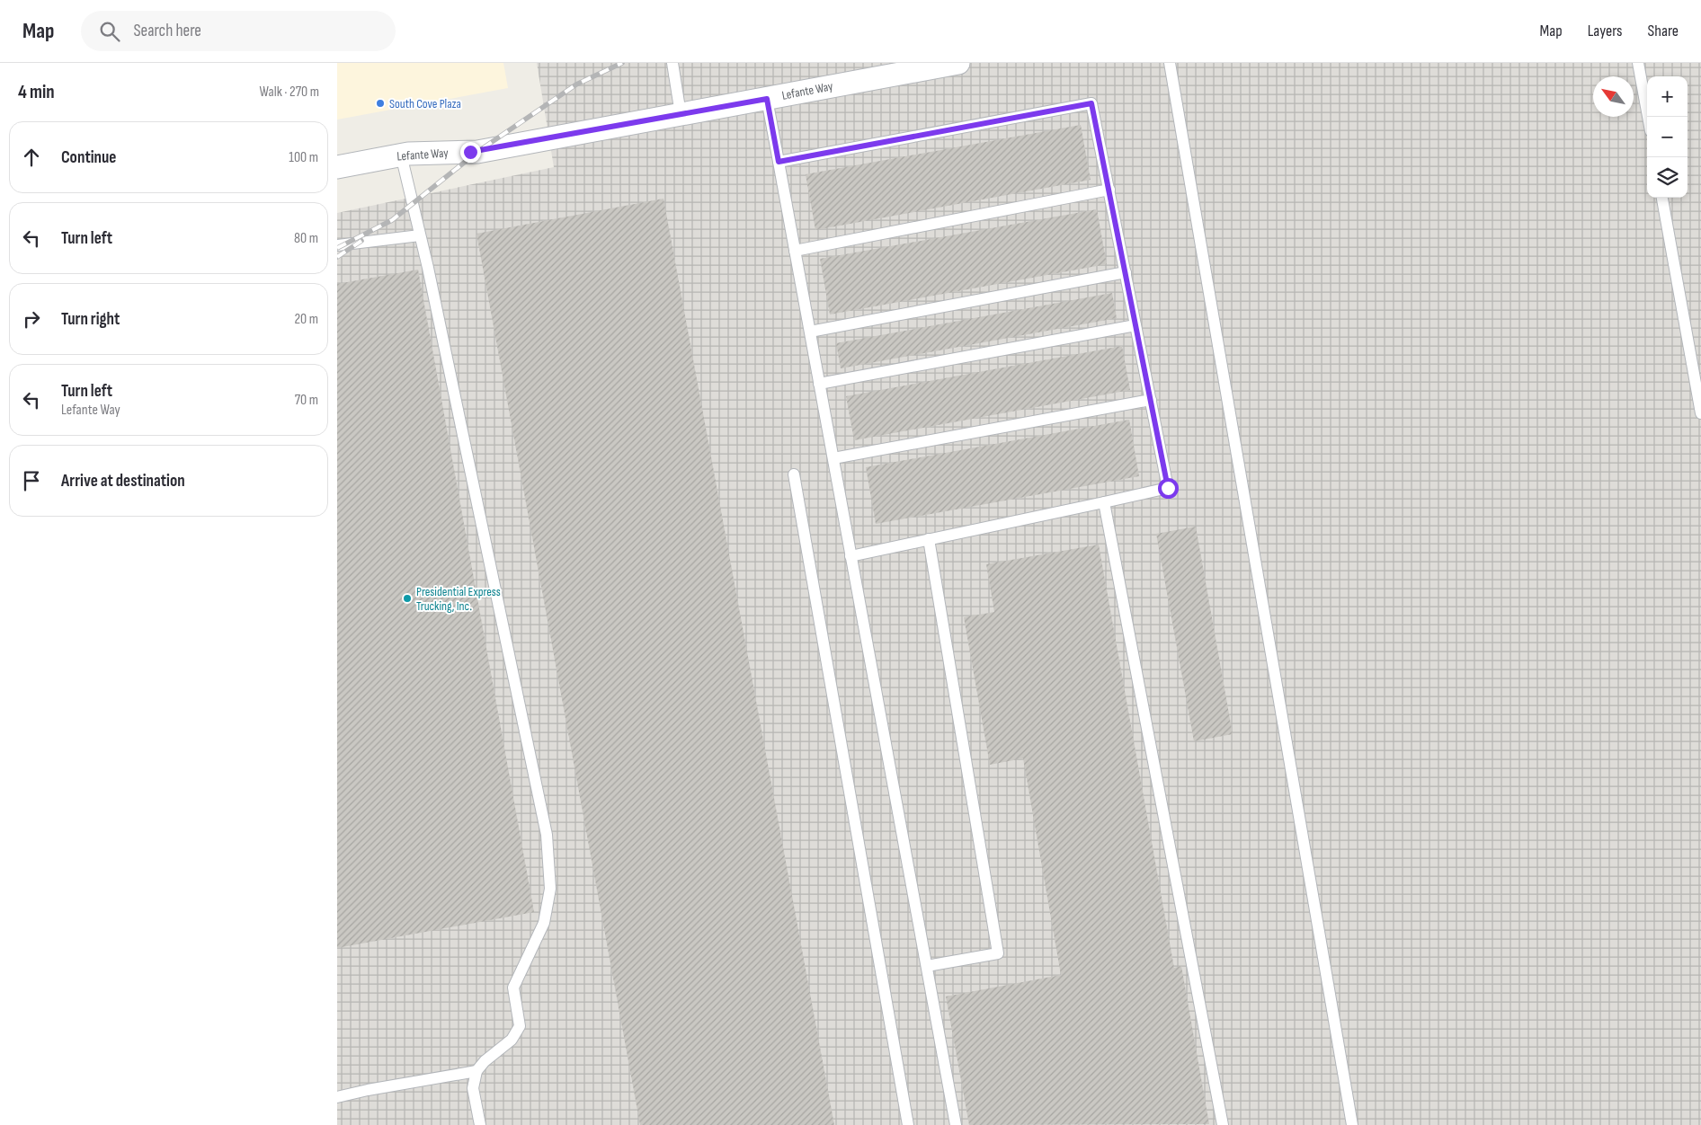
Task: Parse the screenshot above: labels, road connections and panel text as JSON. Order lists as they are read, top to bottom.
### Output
{
  "streets": {
    "street": ["Lefante Way"]
  },
  "places": ["South Cove Plaza", "Presidential Express Trucking, Inc."],
  "north": "top left",
  "page": {
    "header": "Map",
    "search": "Search here",
    "nav": ["Map", "Layers", "Share"],
    "heading": ["4 min", "Walk · 270 m"],
    "map_buttons": ["+", "−"],
    "list": [
      ["Continue", "100 m"],
      ["Turn left", "80 m"],
      ["Turn right", "20 m"],
      ["Turn left", "Lefante Way", "70 m"],
      "Arrive at destination"
    ]
  }
}
